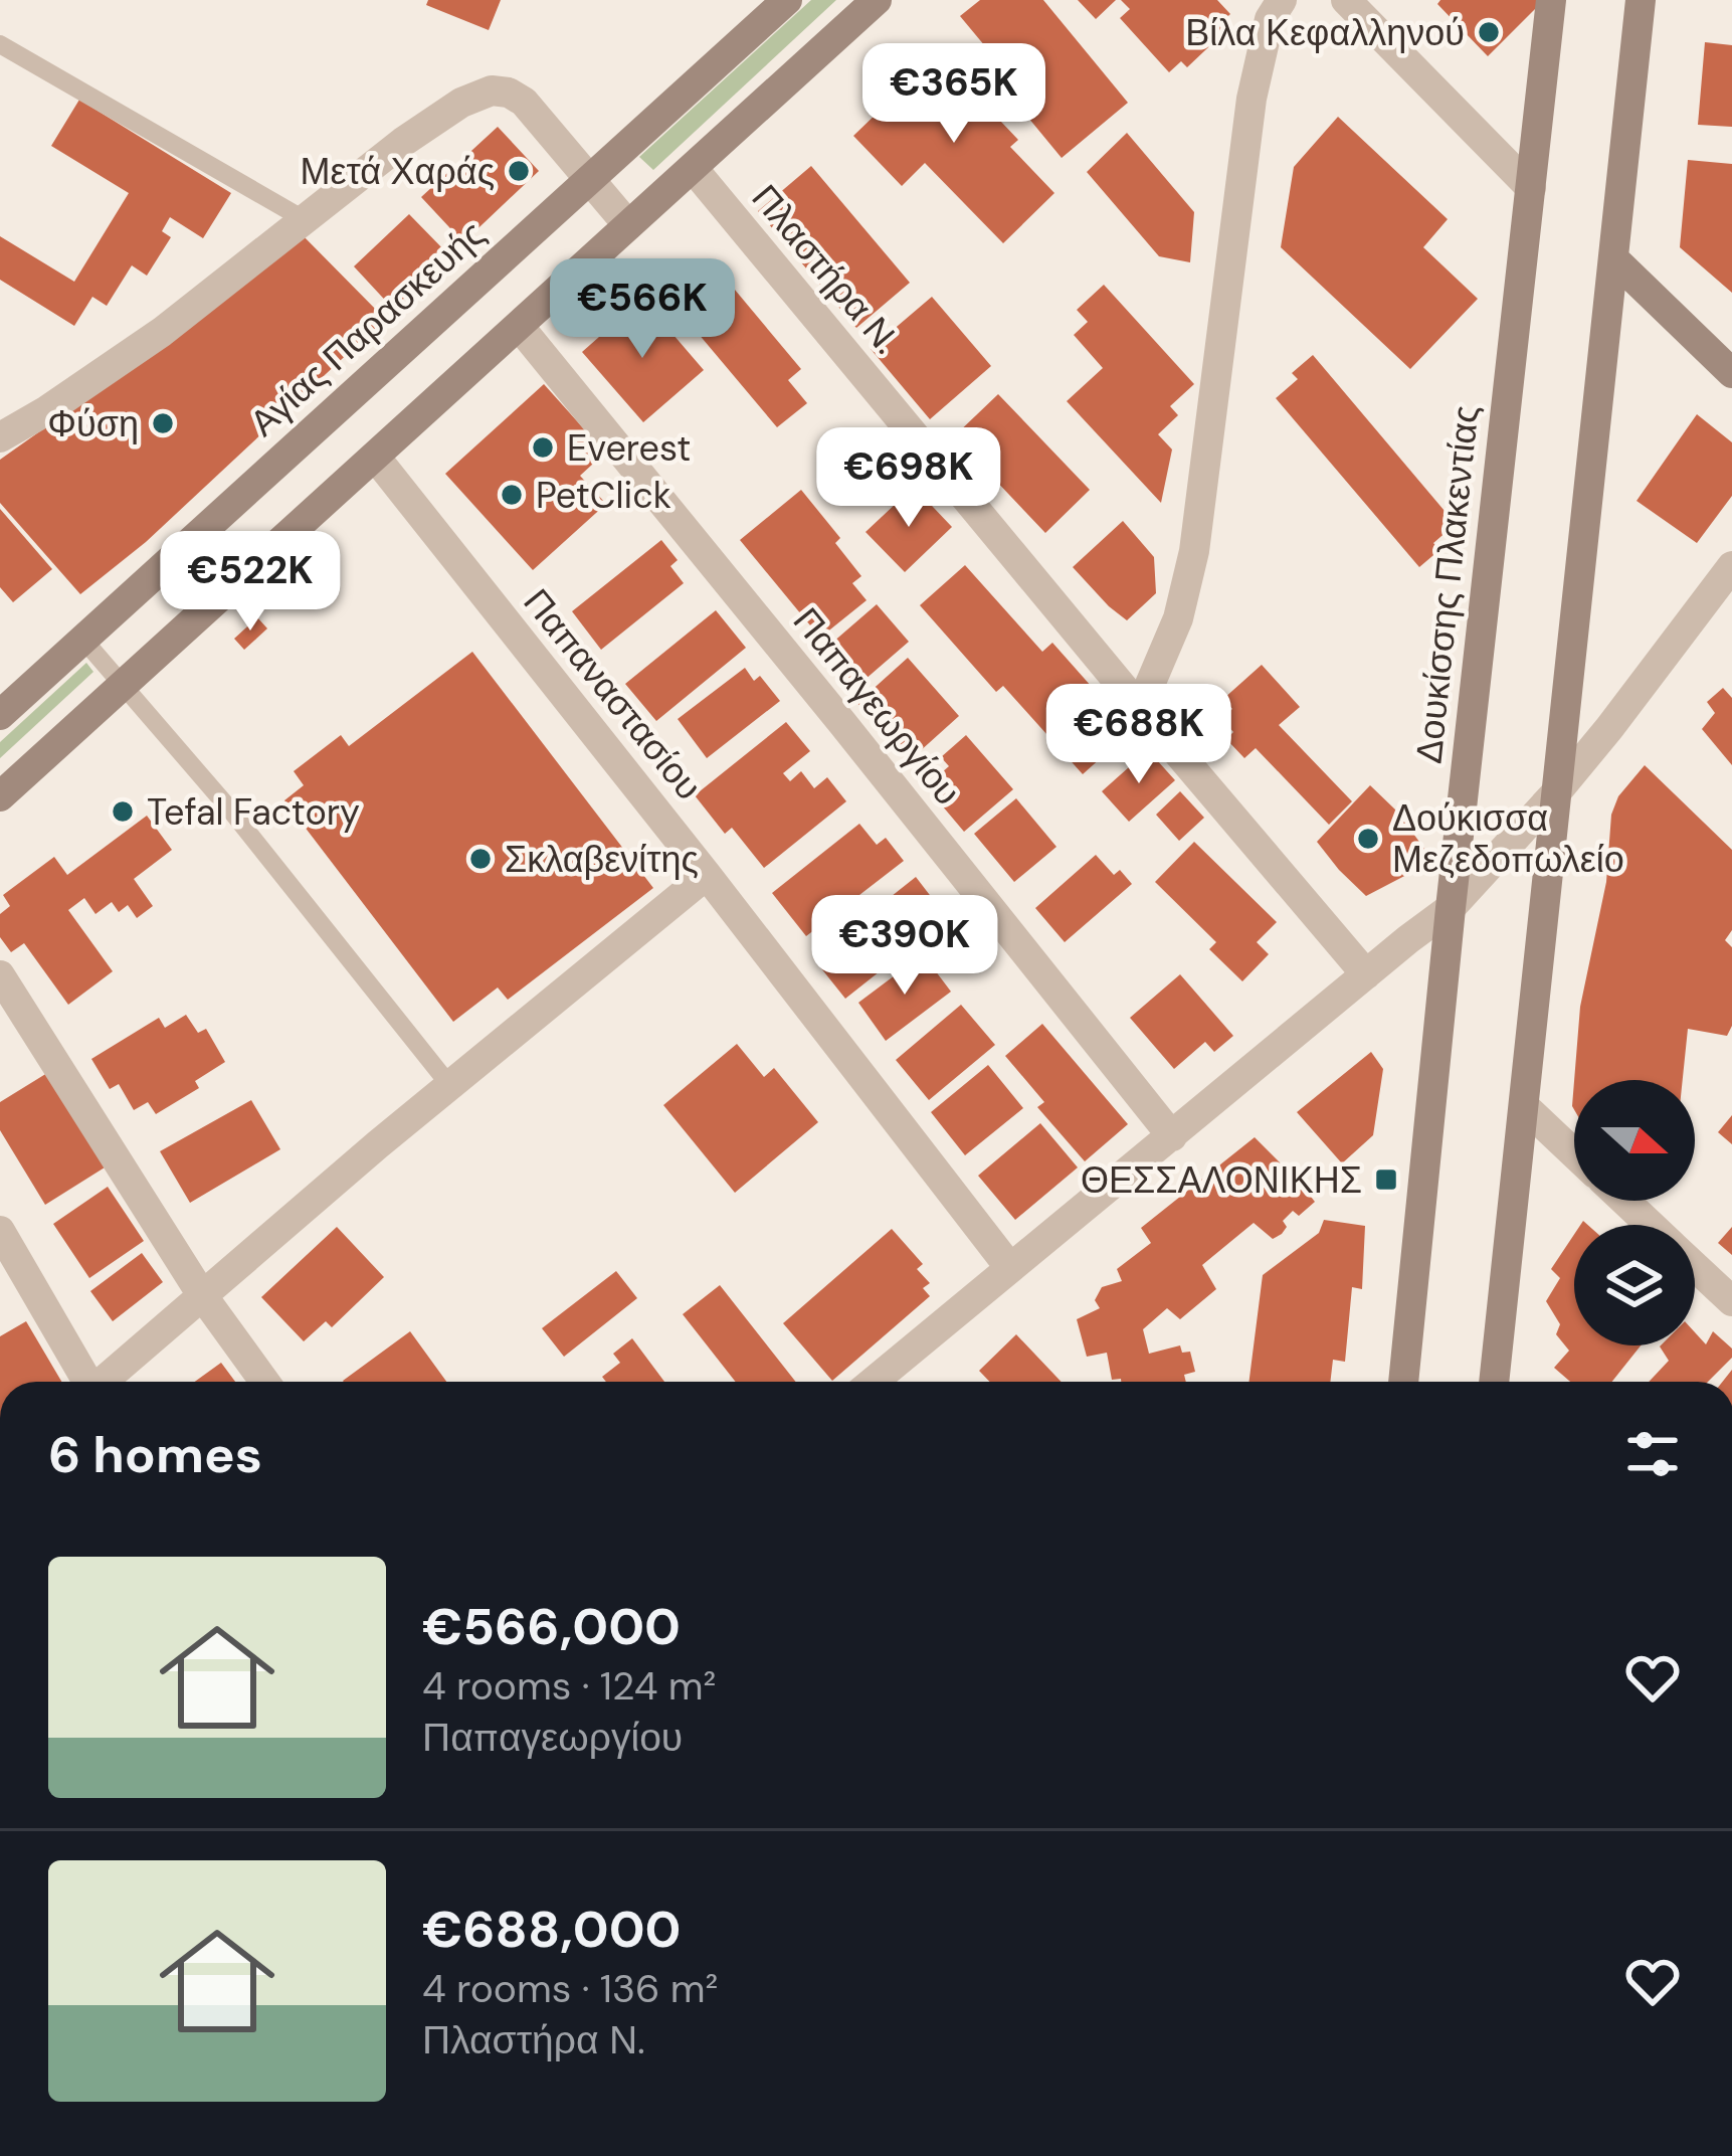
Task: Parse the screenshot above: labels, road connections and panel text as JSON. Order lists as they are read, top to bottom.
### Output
{
  "streets": {
    "main road": ["Αγίας Παρασκευής", "Δουκίσσης Πλακεντίας"],
    "street": ["Πλαστήρα Ν.", "Παπαναστασίου", "Παπαγεωργίου"]
  },
  "places": {
    "other": [
      "Βίλα Κεφαλληνού",
      "Μετά Χαράς",
      "Φύση",
      "Everest",
      "PetClick",
      "Tefal Factory",
      "Δούκισσα Μεζεδοπωλείο",
      "Σκλαβενίτης"
    ],
    "transit": ["ΘΕΣΣΑΛΟΝΙΚΗΣ"]
  },
  "north": "right",
  "page": {
    "price": [
      "€365K",
      "€566K",
      "€698K",
      "€522K",
      "€688K",
      "€390K"
    ],
    "heading": "6 homes",
    "list": [
      {
        "name": "€566,000",
        "note": "4 rooms · 124 m² · Παπαγεωργίου"
      },
      {
        "name": "€688,000",
        "note": "4 rooms · 136 m² · Πλαστήρα Ν."
      }
    ]
  }
}
